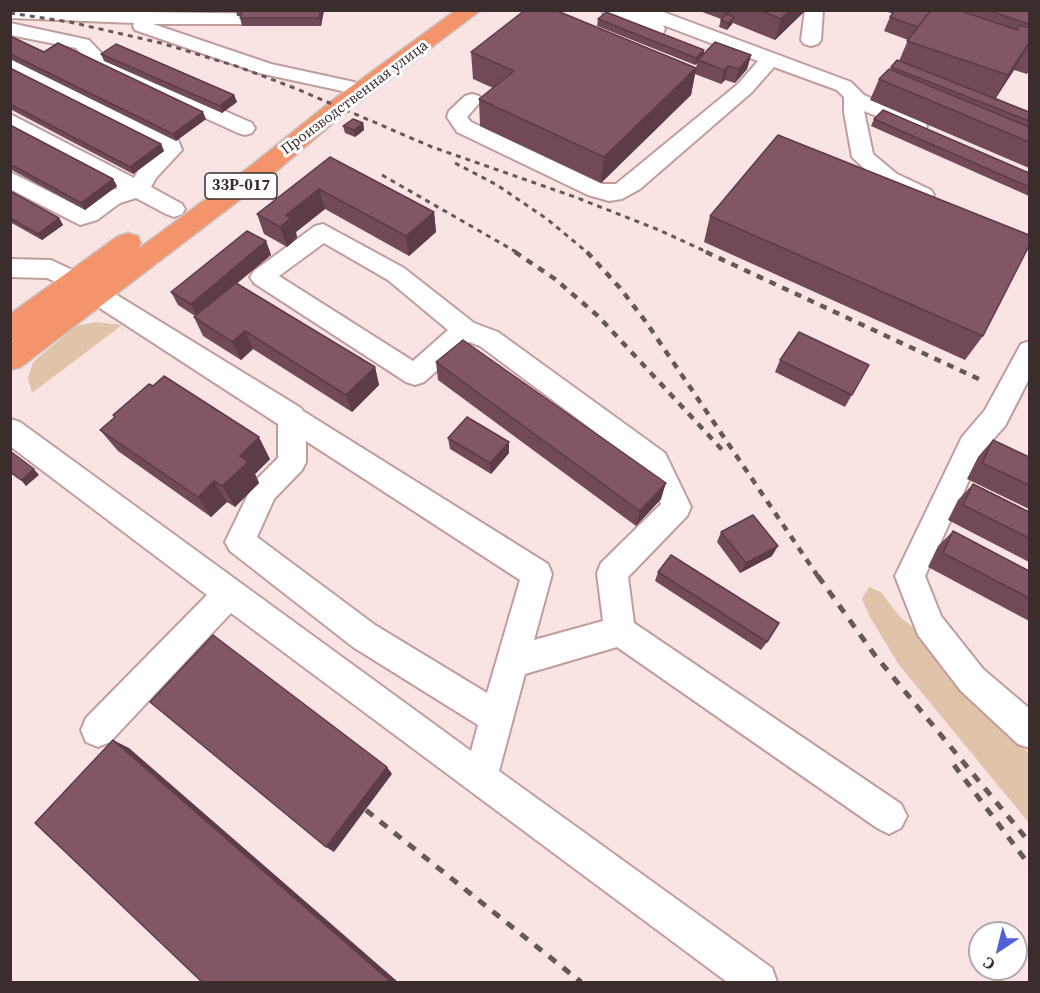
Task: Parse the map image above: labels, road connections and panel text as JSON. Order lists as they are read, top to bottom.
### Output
{
  "streets": {
    "highway": ["Производственная улица", "33Р-017"]
  },
  "north": "bottom left"
}
